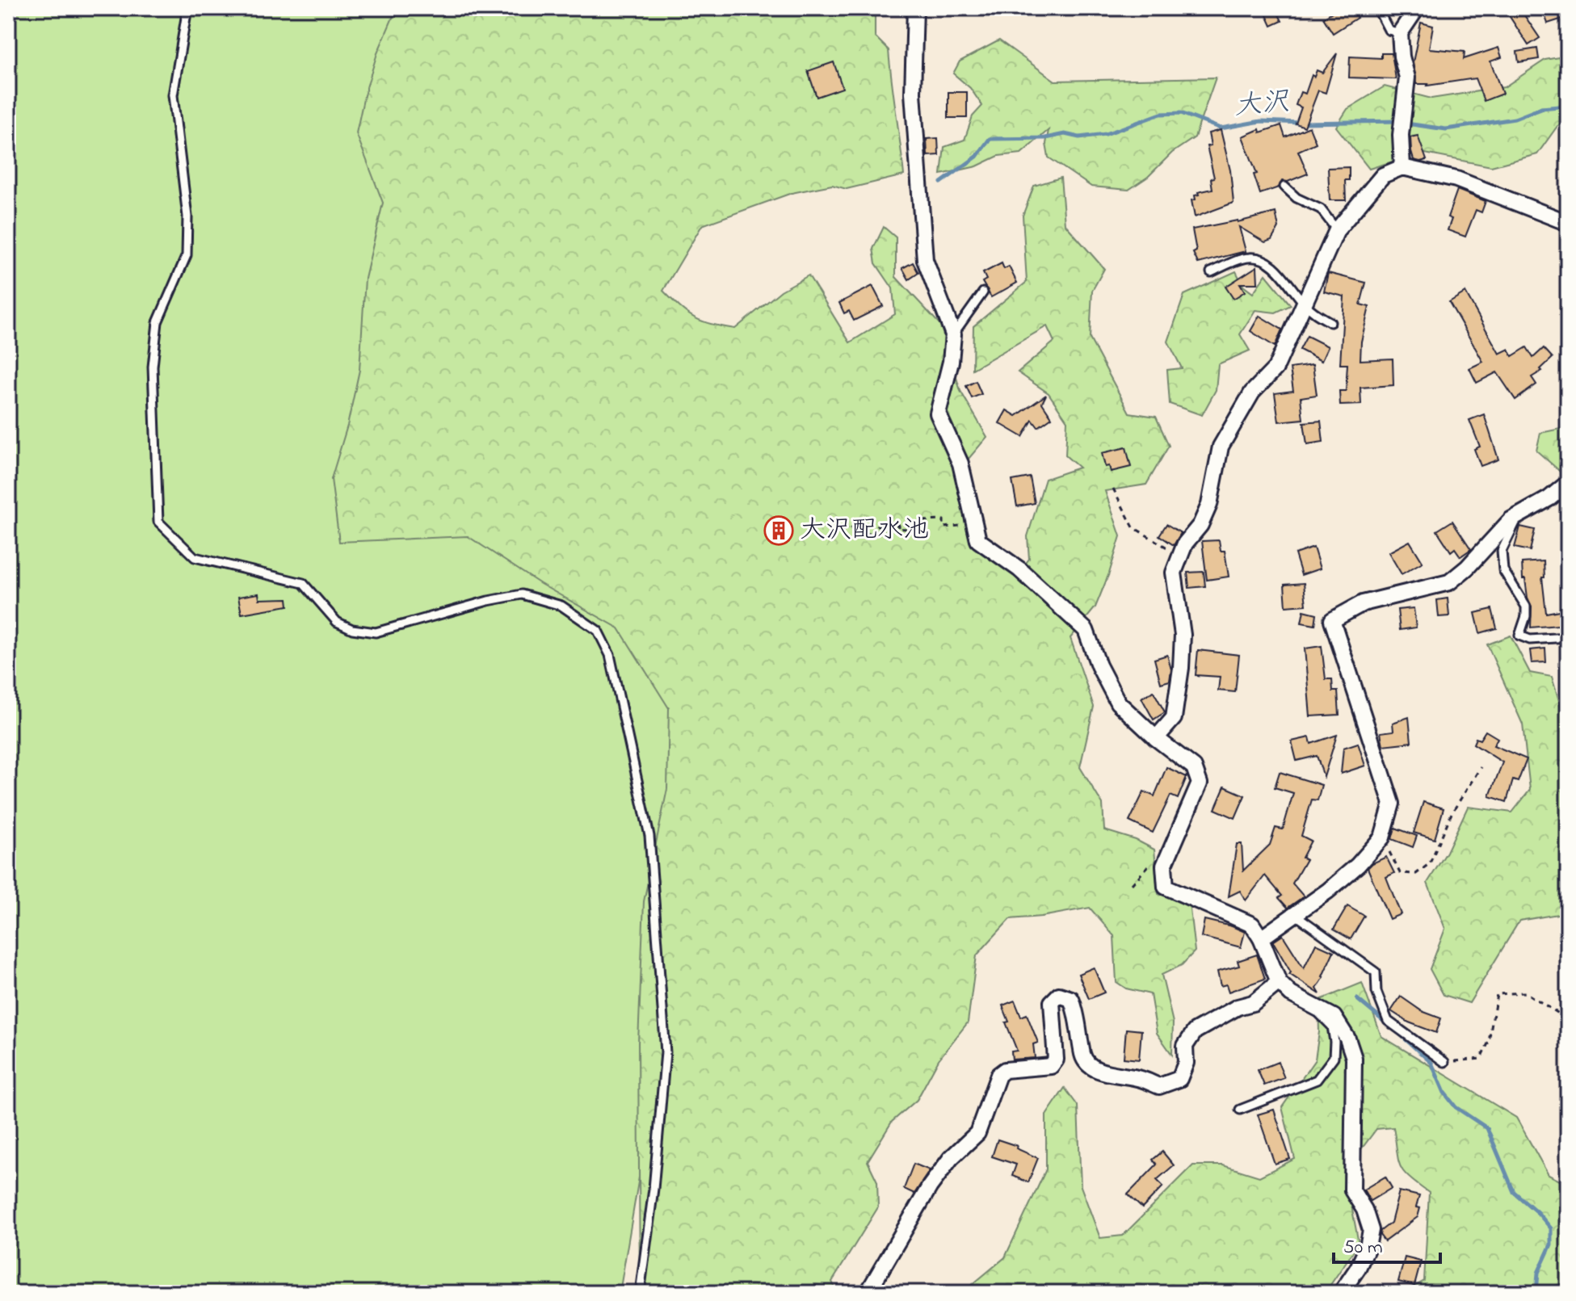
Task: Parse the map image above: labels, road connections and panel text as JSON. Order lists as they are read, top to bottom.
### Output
{
  "water": ["大沢"],
  "places": {
    "building": ["大沢配水池"]
  },
  "scale_bar": "50 m"
}
